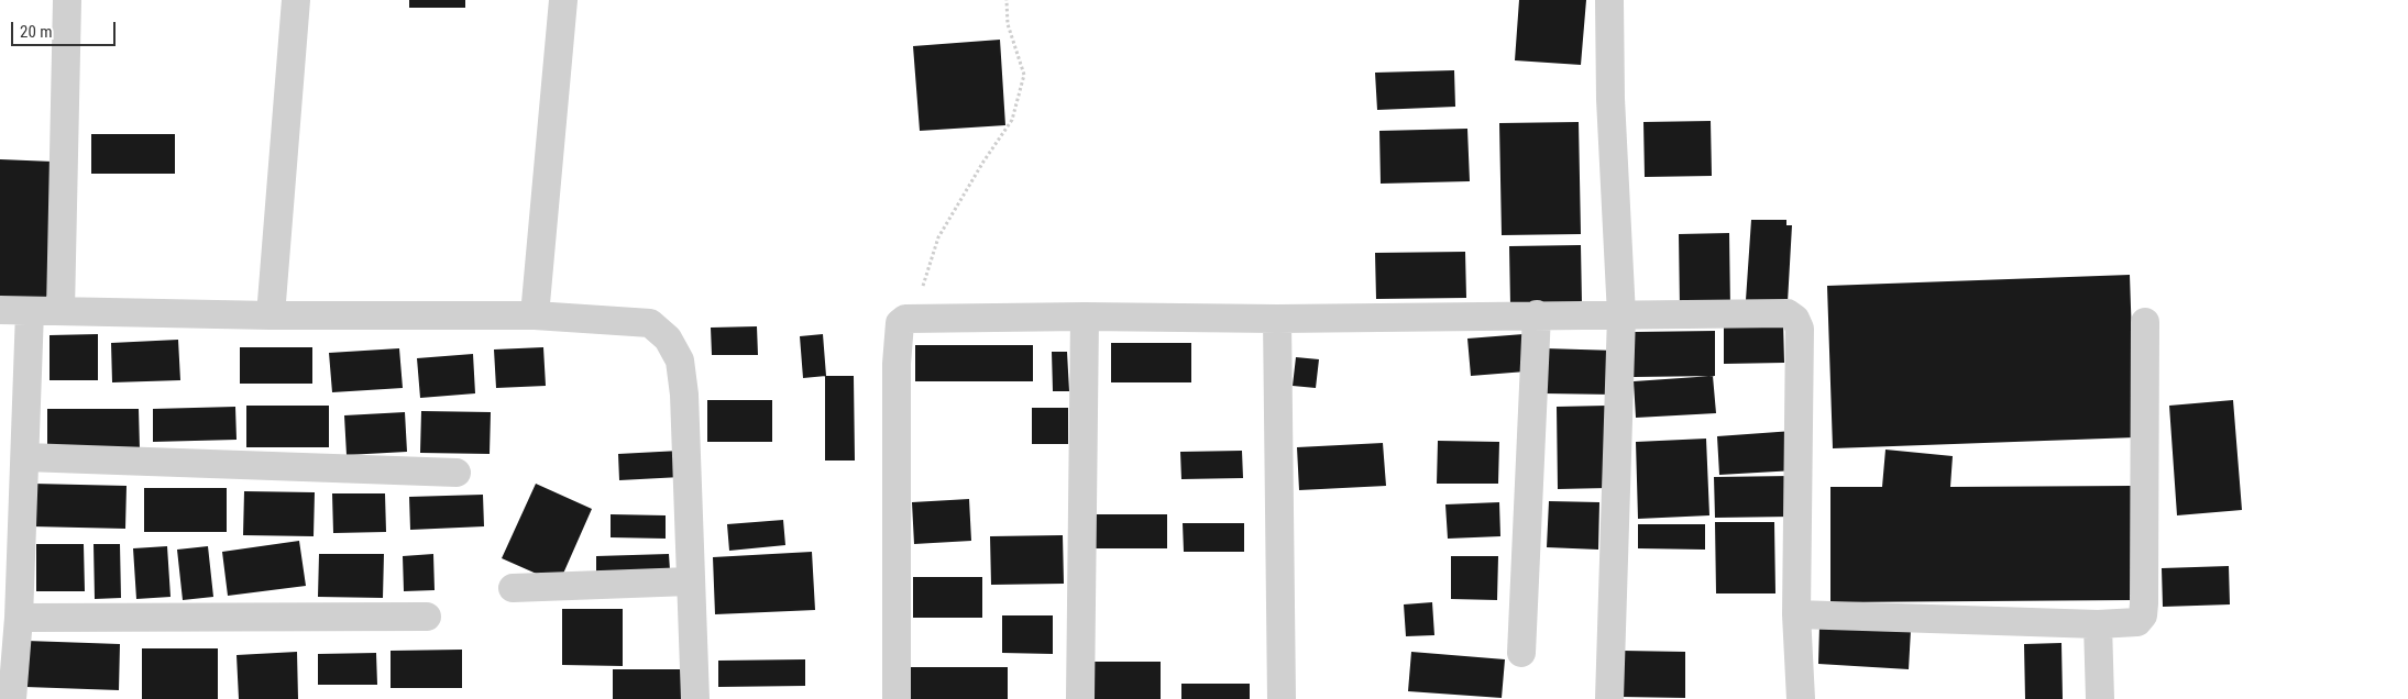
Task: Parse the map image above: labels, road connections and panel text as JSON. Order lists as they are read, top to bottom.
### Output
{
  "scale_bar": "20 m"
}
